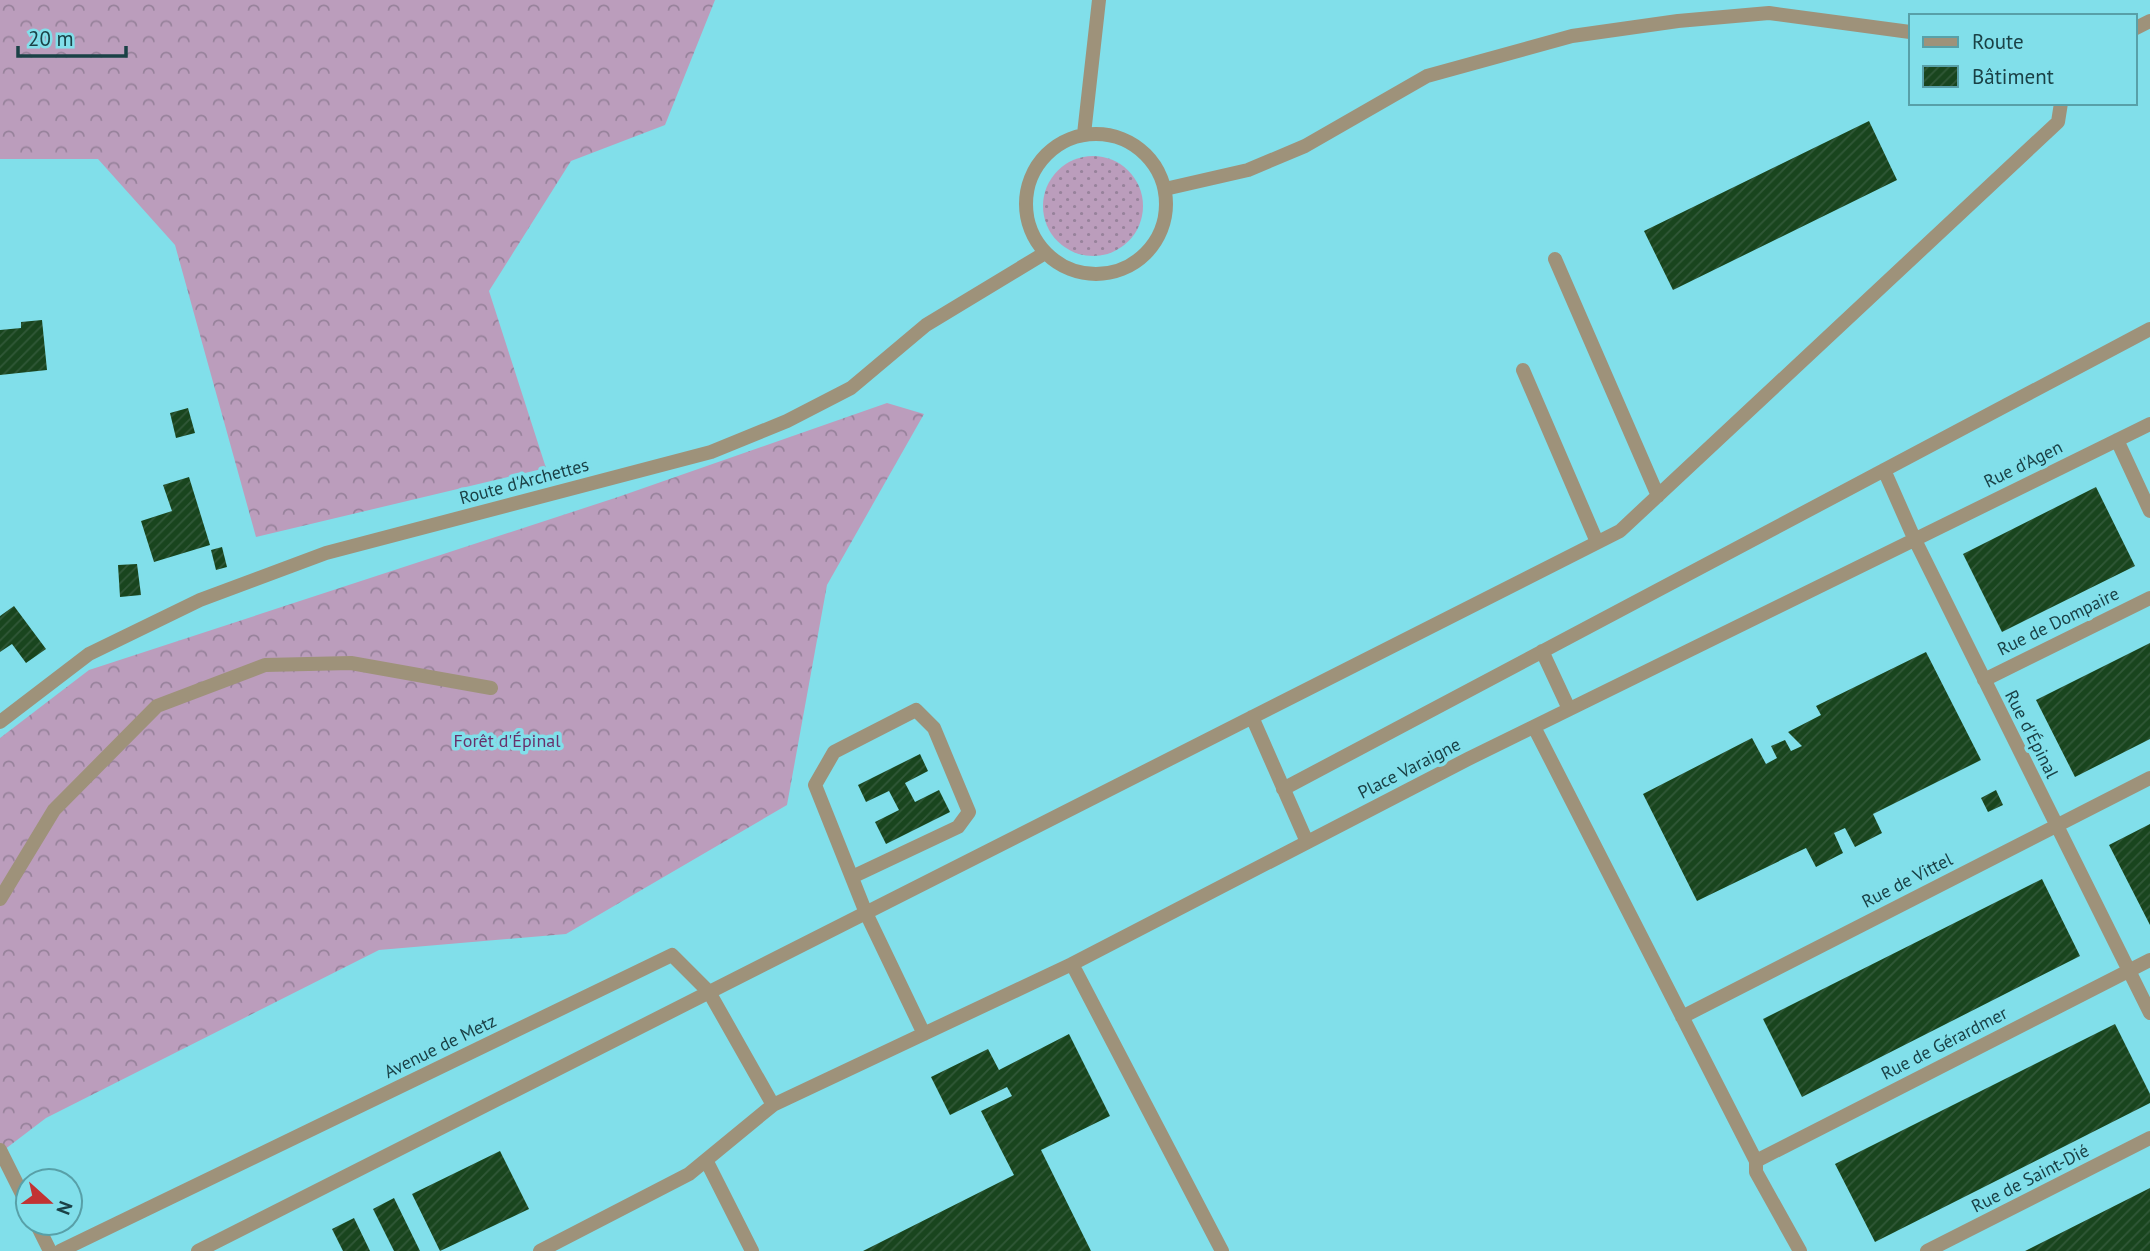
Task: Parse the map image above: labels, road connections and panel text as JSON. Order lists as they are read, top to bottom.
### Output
{
  "streets": {
    "street": [
      "Rue d'Agen",
      "Route d'Archettes",
      "Rue de Dompaire",
      "Rue d'Épinal",
      "Place Varaigne",
      "Rue de Vittel",
      "Rue de Gérardmer",
      "Avenue de Metz",
      "Rue de Saint-Dié"
    ]
  },
  "crossings": [
    ["Rue d'Agen", "Rue d'Épinal"],
    ["Rue d'Agen", "Place Varaigne"],
    ["Rue de Dompaire", "Rue d'Épinal"],
    ["Rue d'Épinal", "Place Varaigne"],
    ["Rue d'Épinal", "Rue de Vittel"],
    ["Rue d'Épinal", "Rue de Gérardmer"]
  ],
  "parks": ["Forêt d'Épinal"],
  "legend": ["Route", "Bâtiment"],
  "scale_bar": "20 m",
  "north": "right"
}
